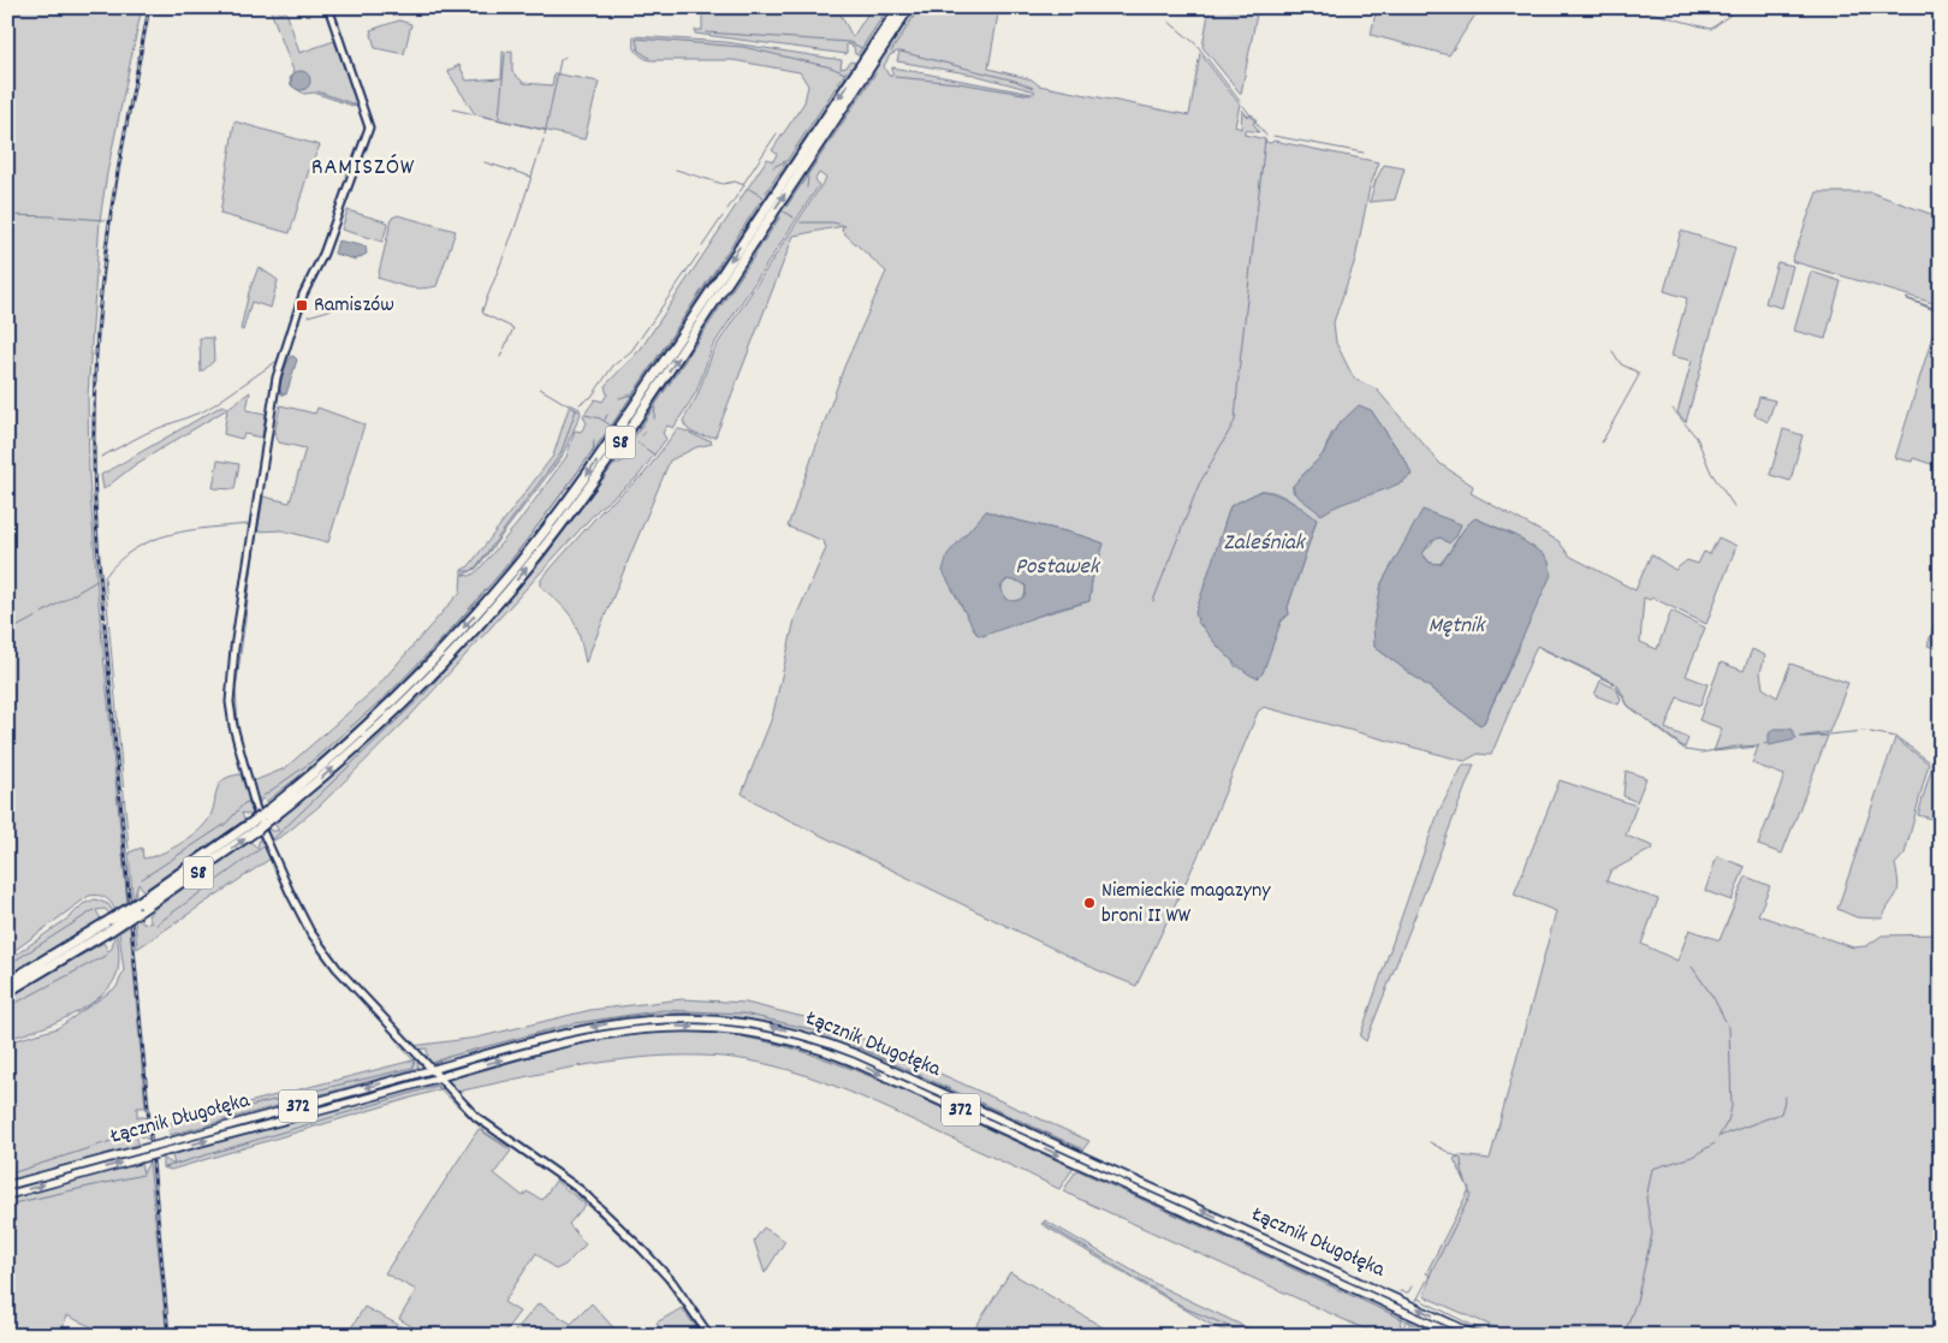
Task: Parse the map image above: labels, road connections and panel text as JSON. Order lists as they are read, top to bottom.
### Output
{
  "streets": {
    "highway": ["S8"],
    "main road": ["Łącznik Długołęka", "372"]
  },
  "districts": ["RAMISZÓW"],
  "water": ["Zaleśniak", "Postawek", "Mętnik"],
  "places": {
    "transit": ["Ramiszów"],
    "other": ["Niemieckie magazyny broni II WW"]
  }
}
